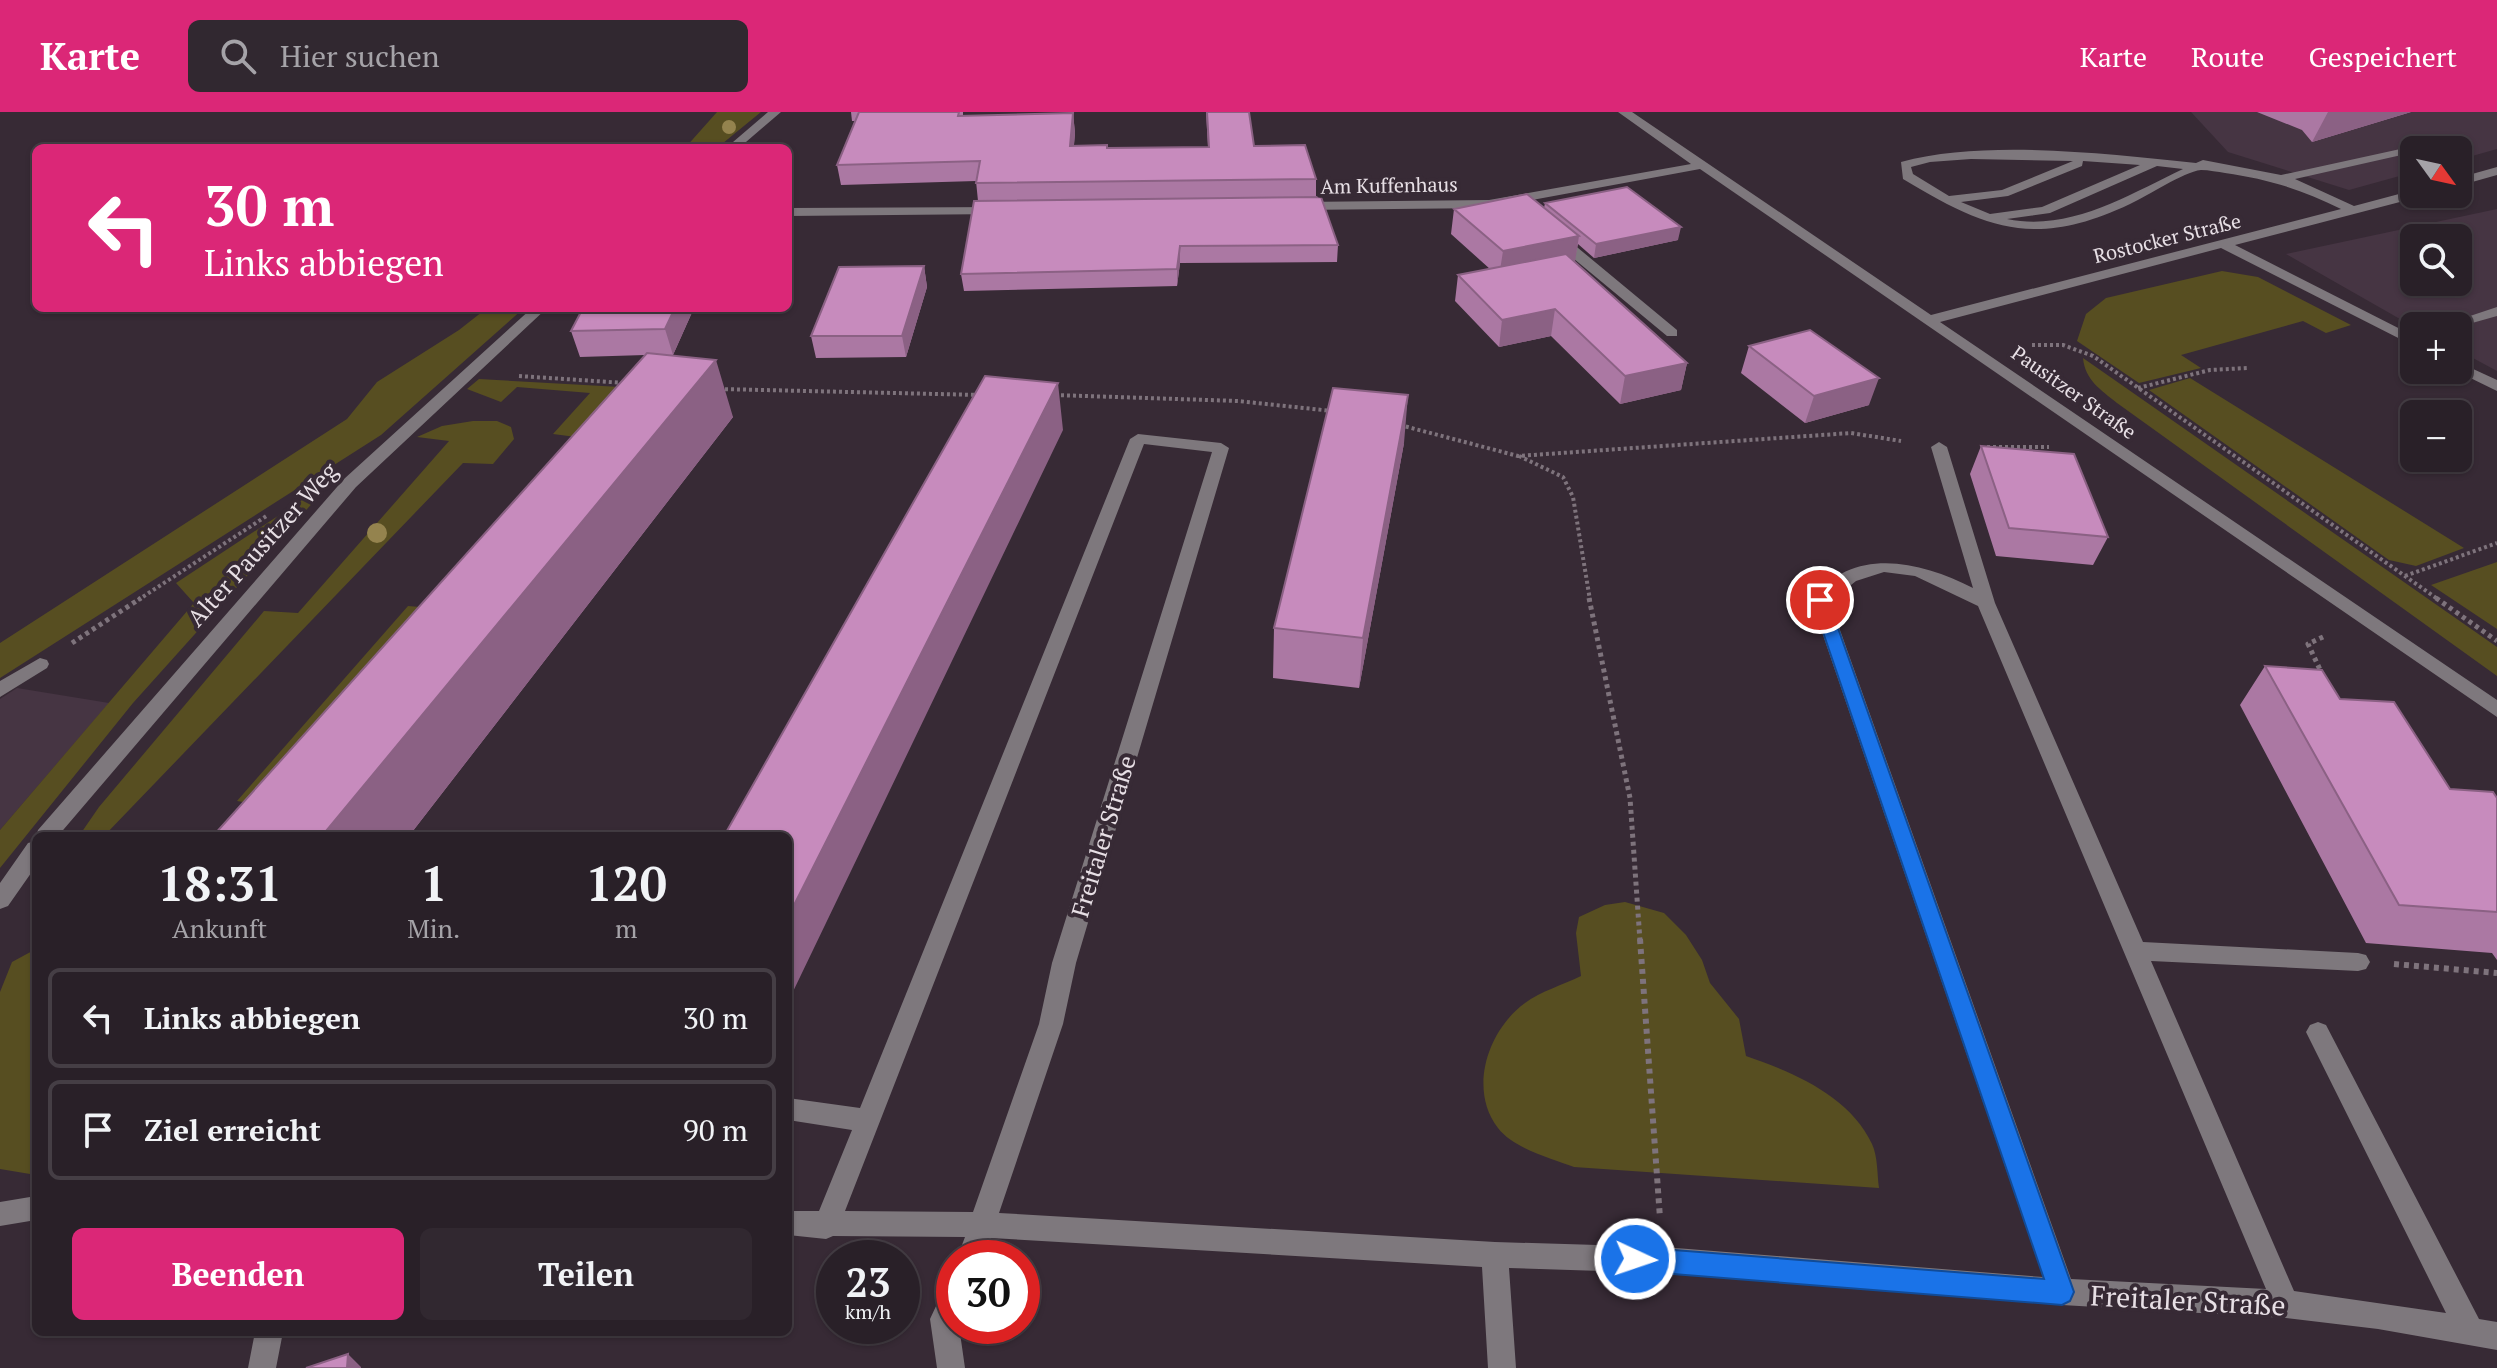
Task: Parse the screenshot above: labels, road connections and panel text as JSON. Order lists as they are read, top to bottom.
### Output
{
  "streets": {
    "street": [
      "Am Kuffenhaus",
      "Rostocker Straße",
      "Pausitzer Straße",
      "Alter Pausitzer Weg",
      "Freitaler Straße"
    ]
  },
  "crossings": [
    ["Am Kuffenhaus", "Pausitzer Straße"],
    ["Rostocker Straße", "Pausitzer Straße"]
  ],
  "north": "bottom right",
  "page": {
    "header": "Karte",
    "search": "Hier suchen",
    "nav": ["Karte", "Route", "Gespeichert"],
    "map_buttons": ["+", "−"],
    "turn": ["30 m", "Links abbiegen"],
    "eta": [
      "18:31",
      "Ankunft",
      "1",
      "Min.",
      "120",
      "m"
    ],
    "list": [
      {
        "name": "Links abbiegen",
        "value": "30 m"
      },
      {
        "name": "Ziel erreicht",
        "value": "90 m"
      }
    ],
    "buttons": ["Beenden", "Teilen"],
    "speed": "23 km/h",
    "limit": "30"
  }
}
